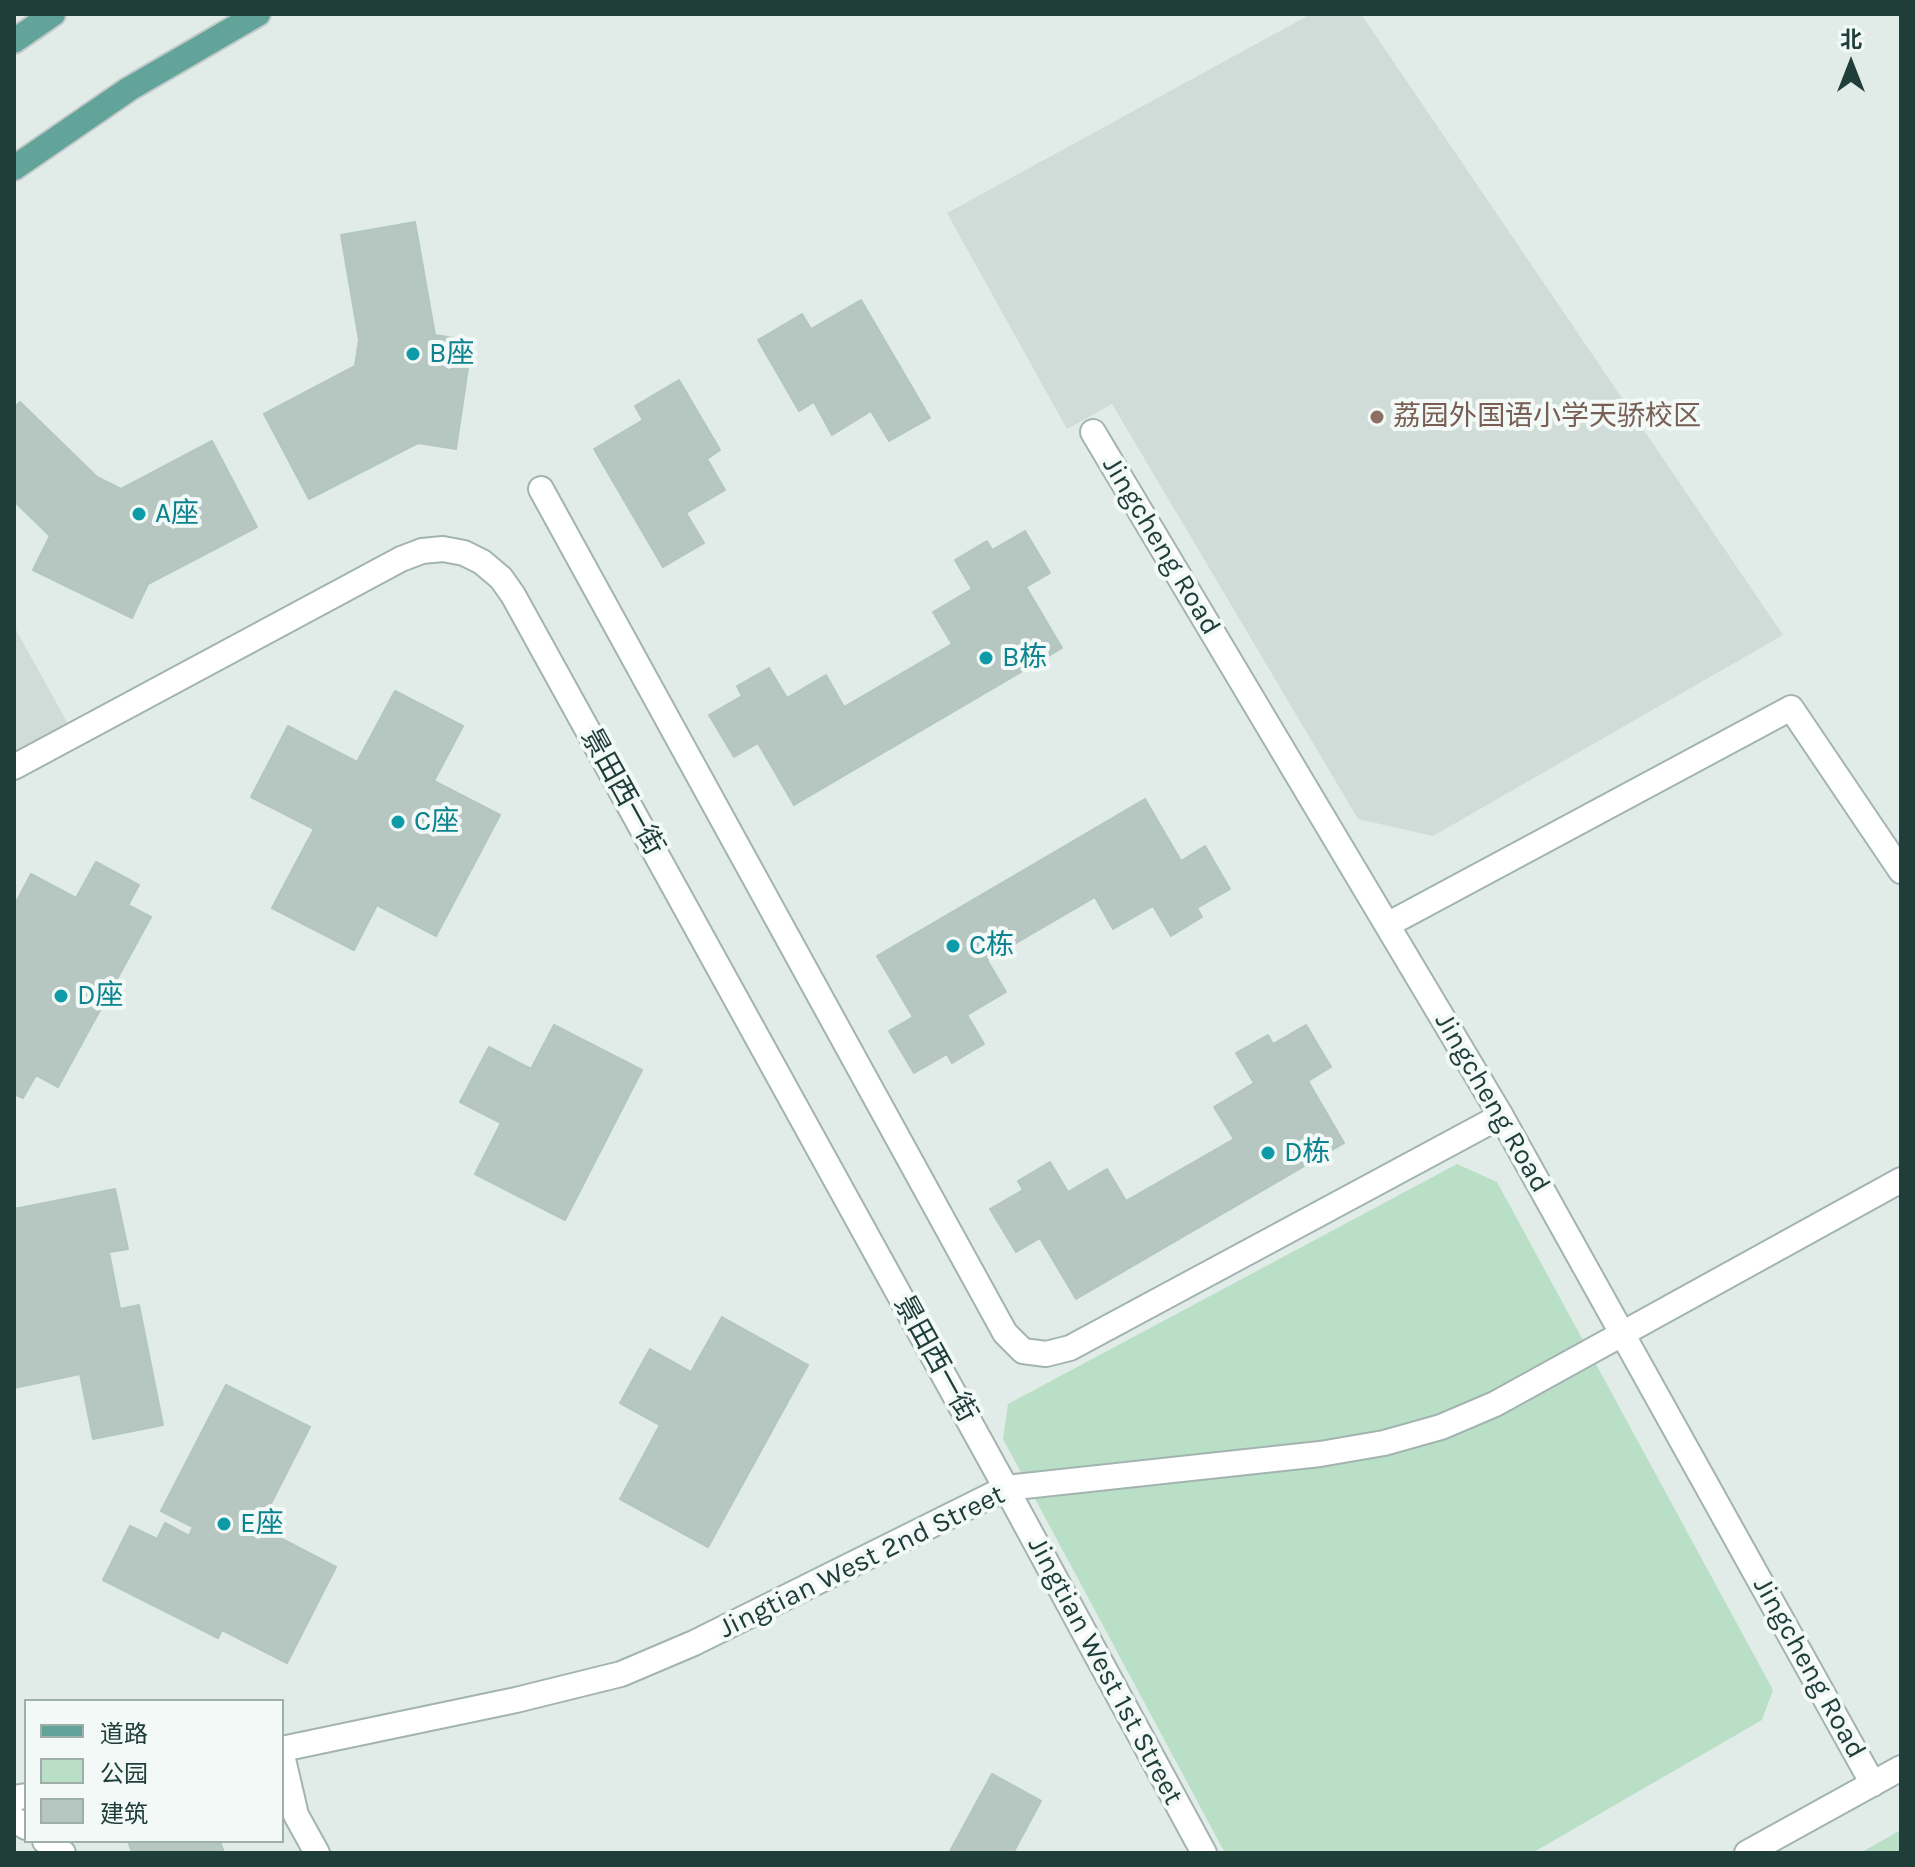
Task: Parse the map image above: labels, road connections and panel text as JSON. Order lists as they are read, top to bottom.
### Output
{
  "streets": {
    "street": [
      "Jingcheng Road",
      "景田西一街",
      "Jingtian West 2nd Street",
      "Jingtian West 1st Street"
    ]
  },
  "crossings": [
    ["Jingcheng Road", "Jingtian West 2nd Street"],
    ["景田西一街", "Jingtian West 2nd Street"],
    ["景田西一街", "Jingtian West 1st Street"],
    ["Jingtian West 2nd Street", "Jingtian West 1st Street"]
  ],
  "places": [
    "B座",
    "荔园外国语小学天骄校区",
    "A座",
    "B栋",
    "C座",
    "C栋",
    "D座",
    "D栋",
    "E座"
  ],
  "legend": ["道路", "公园", "建筑"],
  "north": "top"
}
